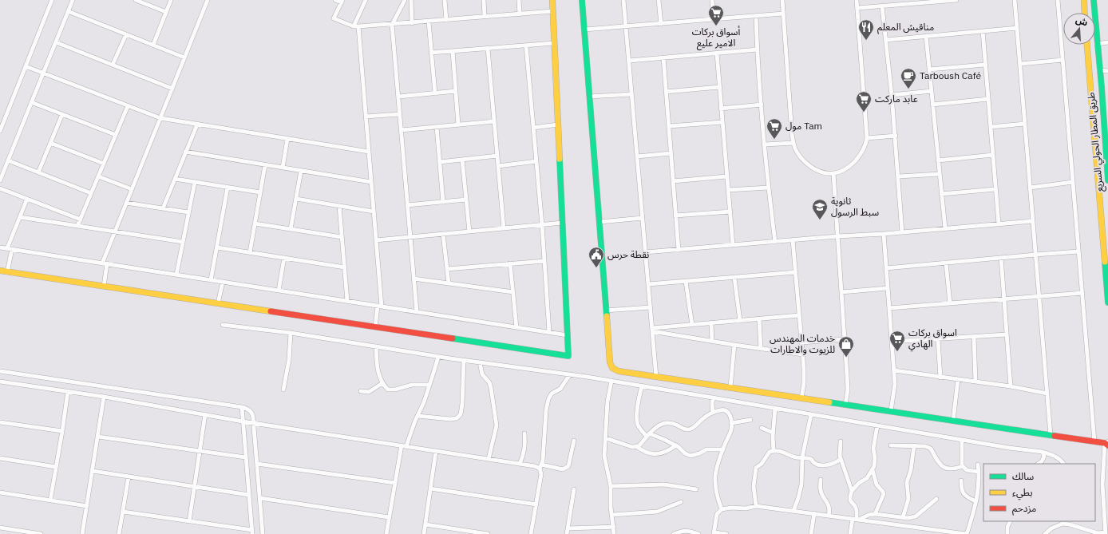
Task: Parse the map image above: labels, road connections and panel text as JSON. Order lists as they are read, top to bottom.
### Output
{
  "streets": {
    "main road": ["طريق المطار الحولي السريع"]
  },
  "places": {
    "supermarket": [
      "أسواق بركات الامير عليع",
      "عابد ماركت",
      "مول Tam",
      "اسواق بركات الهادي"
    ],
    "restaurant": ["مناقيش المعلم"],
    "cafe": ["Tarboush Café"],
    "school or university": ["ثانوية سبط الرسول"],
    "public building": ["نقطة حرس"],
    "shop": ["خدمات المهندس للزيوت والاطارات"]
  },
  "legend": ["سالك", "بطيء", "مزدحم"],
  "north": "top"
}
